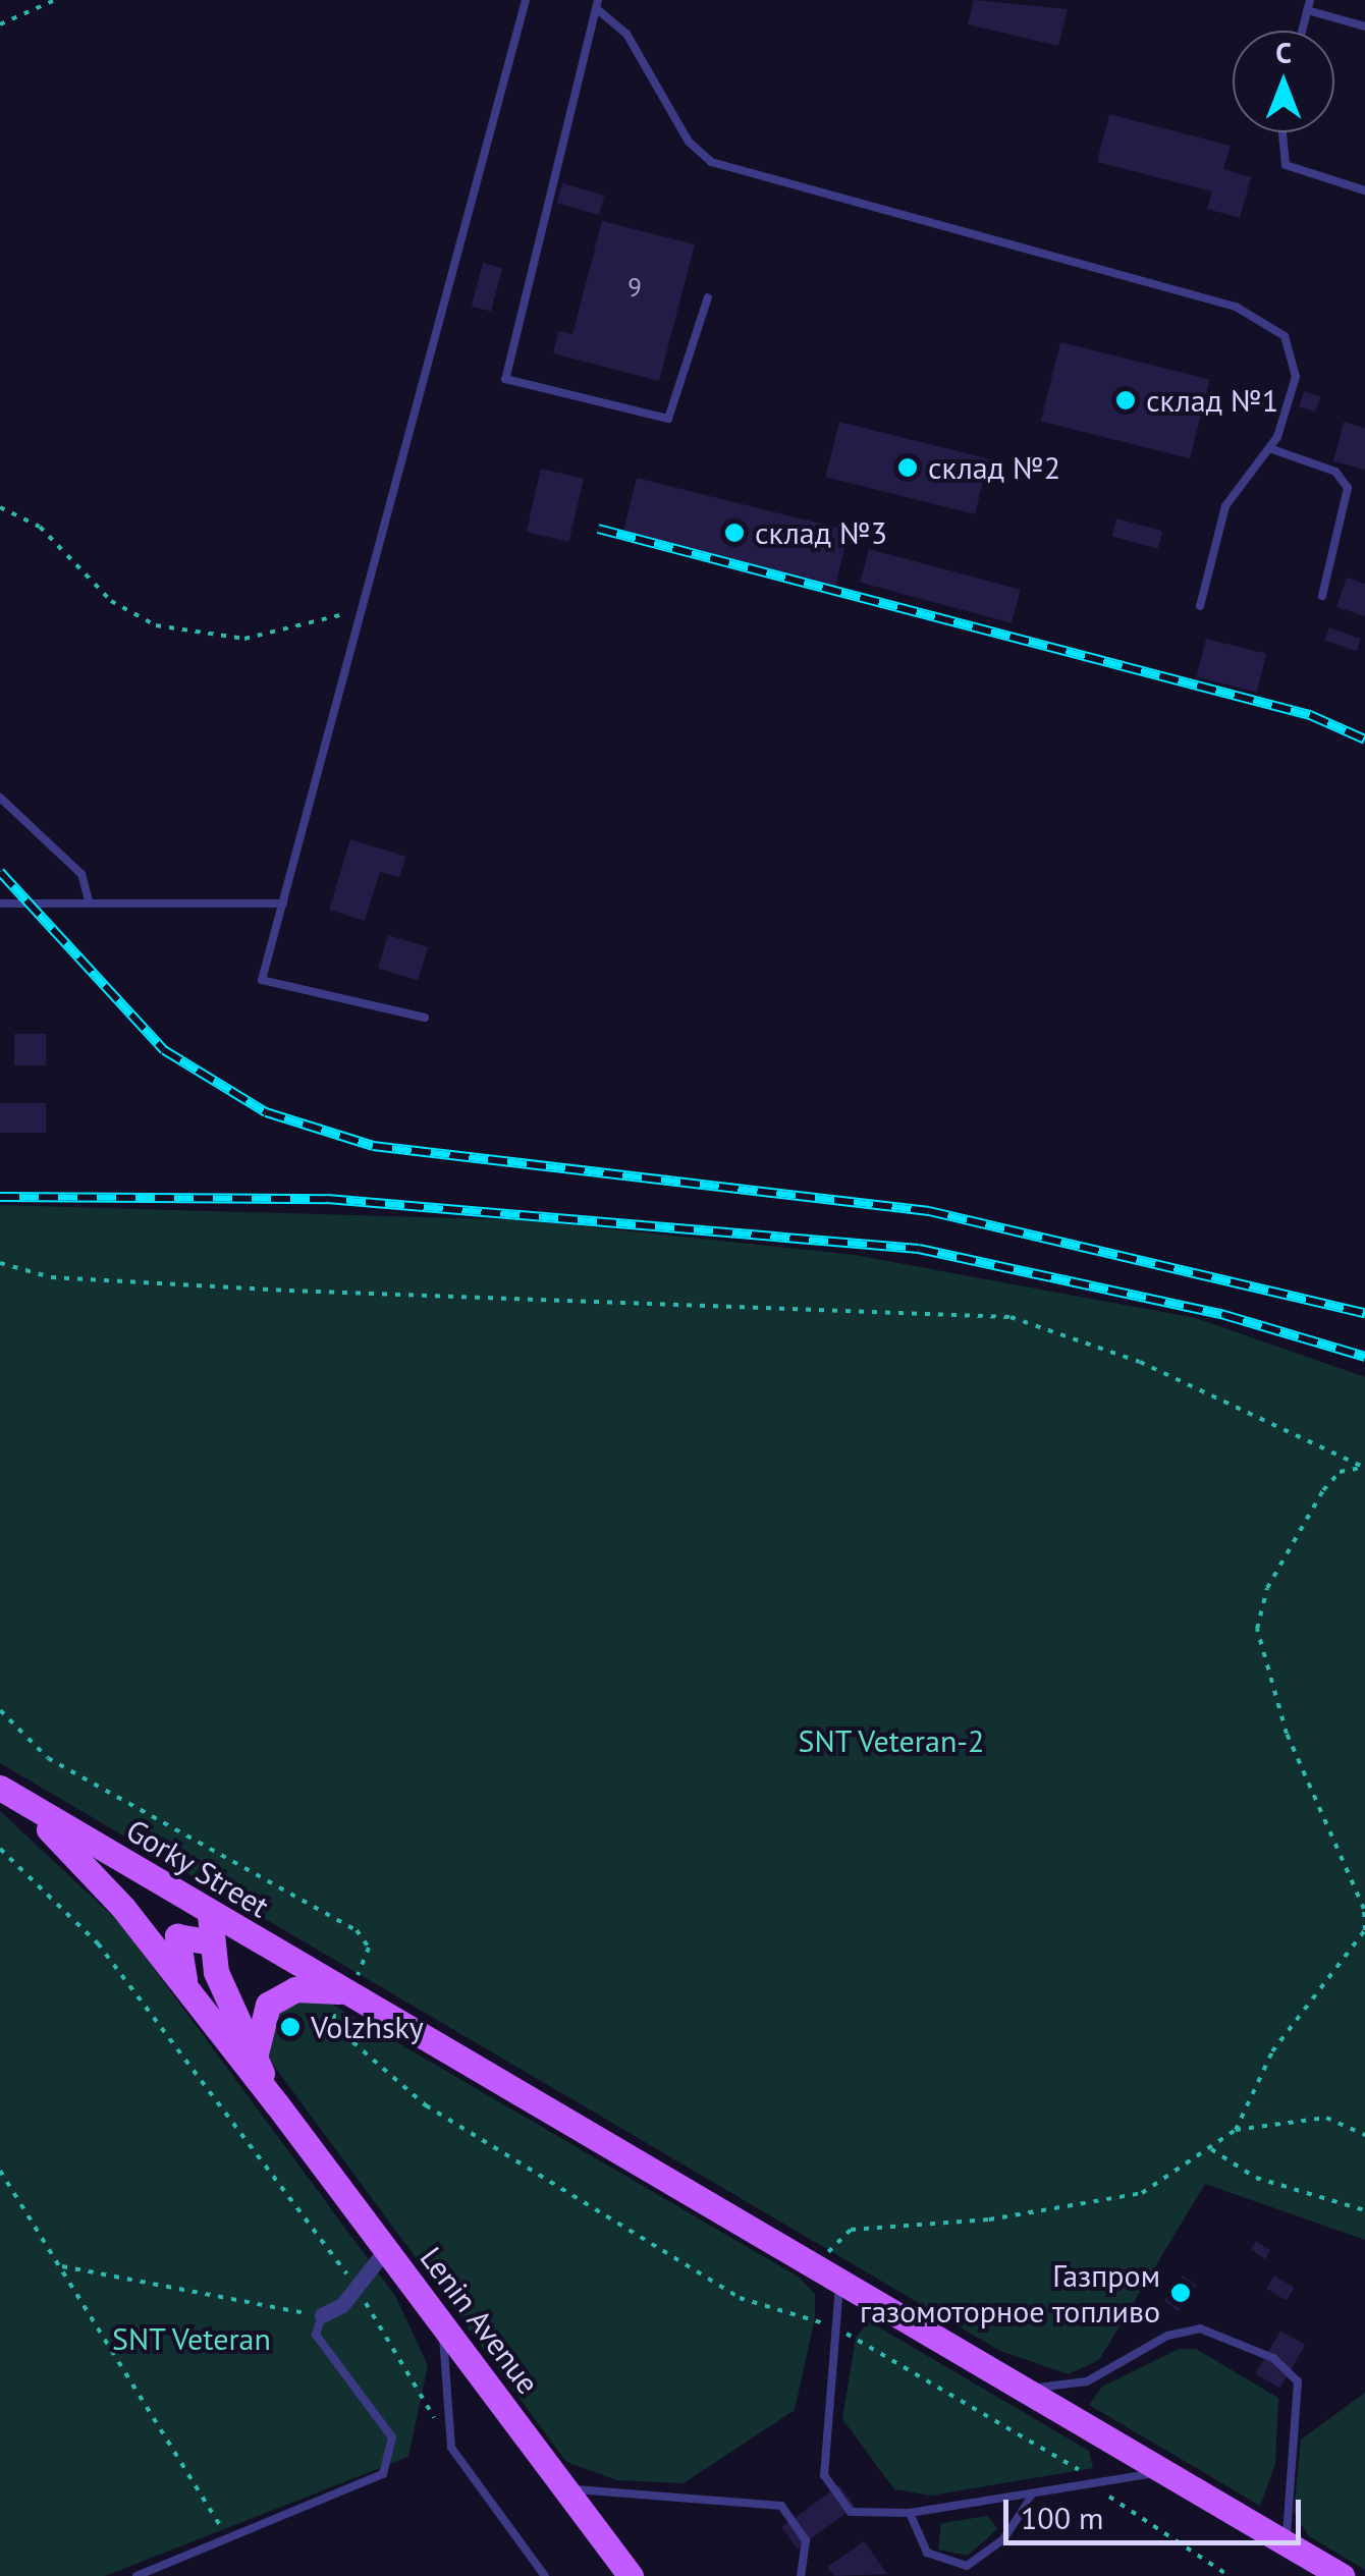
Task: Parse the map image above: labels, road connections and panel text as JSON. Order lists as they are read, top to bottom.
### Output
{
  "streets": {
    "main road": ["Gorky Street", "Lenin Avenue"]
  },
  "crossings": [
    ["Gorky Street", "Lenin Avenue"]
  ],
  "parks": ["SNT Veteran-2", "SNT Veteran"],
  "places": [
    "склад №1",
    "склад №2",
    "склад №3",
    "Volzhsky",
    "Газпром газомоторное топливо"
  ],
  "house_numbers": ["9"],
  "scale_bar": "100 m",
  "north": "top"
}
